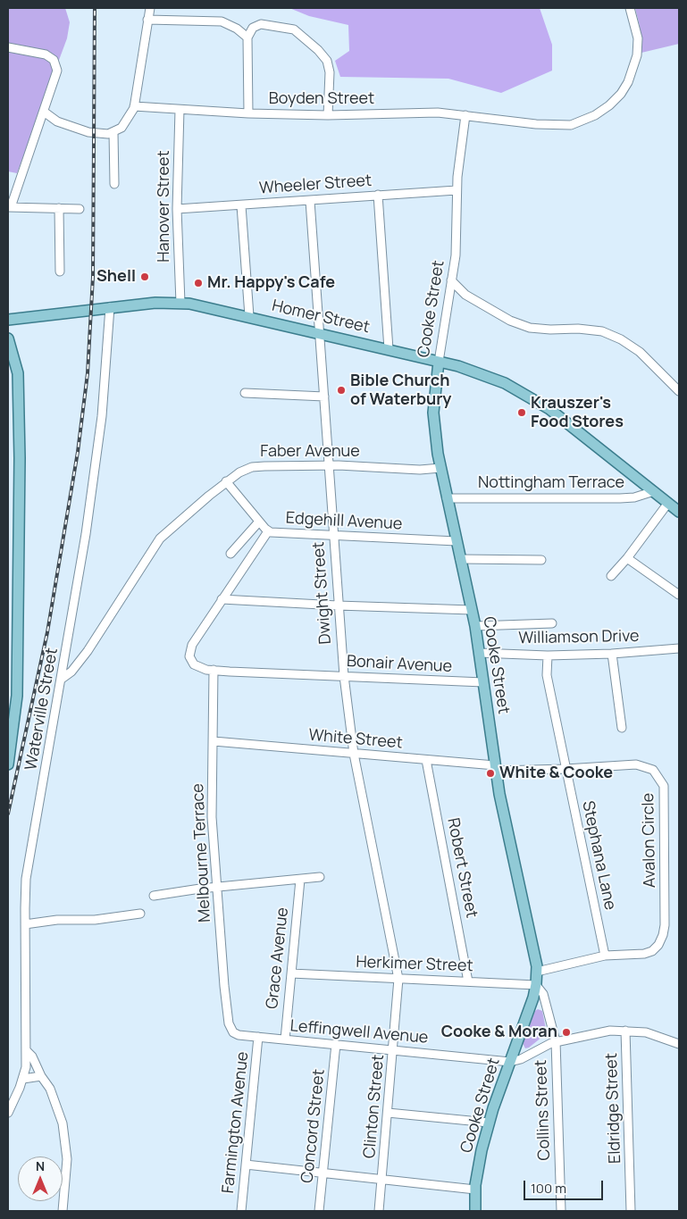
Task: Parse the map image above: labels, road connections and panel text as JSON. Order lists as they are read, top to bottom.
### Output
{
  "streets": {
    "main road": ["Cooke Street", "Homer Street"],
    "street": [
      "Boyden Street",
      "Wheeler Street",
      "Hanover Street",
      "Faber Avenue",
      "Nottingham Terrace",
      "Edgehill Avenue",
      "Dwight Street",
      "Williamson Drive",
      "Bonair Avenue",
      "Waterville Street",
      "White Street",
      "Avalon Circle",
      "Melbourne Terrace",
      "Stephana Lane",
      "Robert Street",
      "Grace Avenue",
      "Herkimer Street",
      "Leffingwell Avenue",
      "Clinton Street",
      "Eldridge Street",
      "Collins Street",
      "Farmington Avenue",
      "Concord Street"
    ]
  },
  "crossings": [
    ["Boyden Street", "Hanover Street"],
    ["Boyden Street", "Cooke Street"],
    ["Wheeler Street", "Hanover Street"],
    ["Wheeler Street", "Cooke Street"],
    ["Wheeler Street", "Dwight Street"],
    ["Hanover Street", "Homer Street"],
    ["Cooke Street", "Homer Street"],
    ["Cooke Street", "Faber Avenue"],
    ["Cooke Street", "Nottingham Terrace"],
    ["Cooke Street", "Edgehill Avenue"],
    ["Cooke Street", "Williamson Drive"],
    ["Cooke Street", "Bonair Avenue"],
    ["Cooke Street", "White Street"],
    ["Cooke Street", "Avalon Circle"],
    ["Cooke Street", "Herkimer Street"],
    ["Cooke Street", "Leffingwell Avenue"],
    ["Cooke Street", "Collins Street"],
    ["Homer Street", "Nottingham Terrace"],
    ["Homer Street", "Dwight Street"],
    ["Homer Street", "Waterville Street"],
    ["Faber Avenue", "Edgehill Avenue"],
    ["Faber Avenue", "Dwight Street"],
    ["Faber Avenue", "Waterville Street"],
    ["Edgehill Avenue", "Dwight Street"],
    ["Dwight Street", "Bonair Avenue"],
    ["Dwight Street", "White Street"],
    ["Dwight Street", "Herkimer Street"],
    ["Dwight Street", "Clinton Street"],
    ["Williamson Drive", "Stephana Lane"],
    ["Bonair Avenue", "Melbourne Terrace"],
    ["White Street", "Avalon Circle"],
    ["White Street", "Melbourne Terrace"],
    ["White Street", "Robert Street"],
    ["Avalon Circle", "Stephana Lane"],
    ["Melbourne Terrace", "Leffingwell Avenue"],
    ["Robert Street", "Herkimer Street"],
    ["Grace Avenue", "Herkimer Street"],
    ["Grace Avenue", "Leffingwell Avenue"],
    ["Herkimer Street", "Clinton Street"],
    ["Herkimer Street", "Collins Street"],
    ["Leffingwell Avenue", "Clinton Street"],
    ["Leffingwell Avenue", "Farmington Avenue"],
    ["Leffingwell Avenue", "Concord Street"]
  ],
  "places": [
    "Shell",
    "Mr. Happy's Cafe",
    "Bible Church of Waterbury",
    "Krauszer's Food Stores",
    "White & Cooke",
    "Cooke & Moran"
  ],
  "scale_bar": "100 m",
  "north": "top"
}
